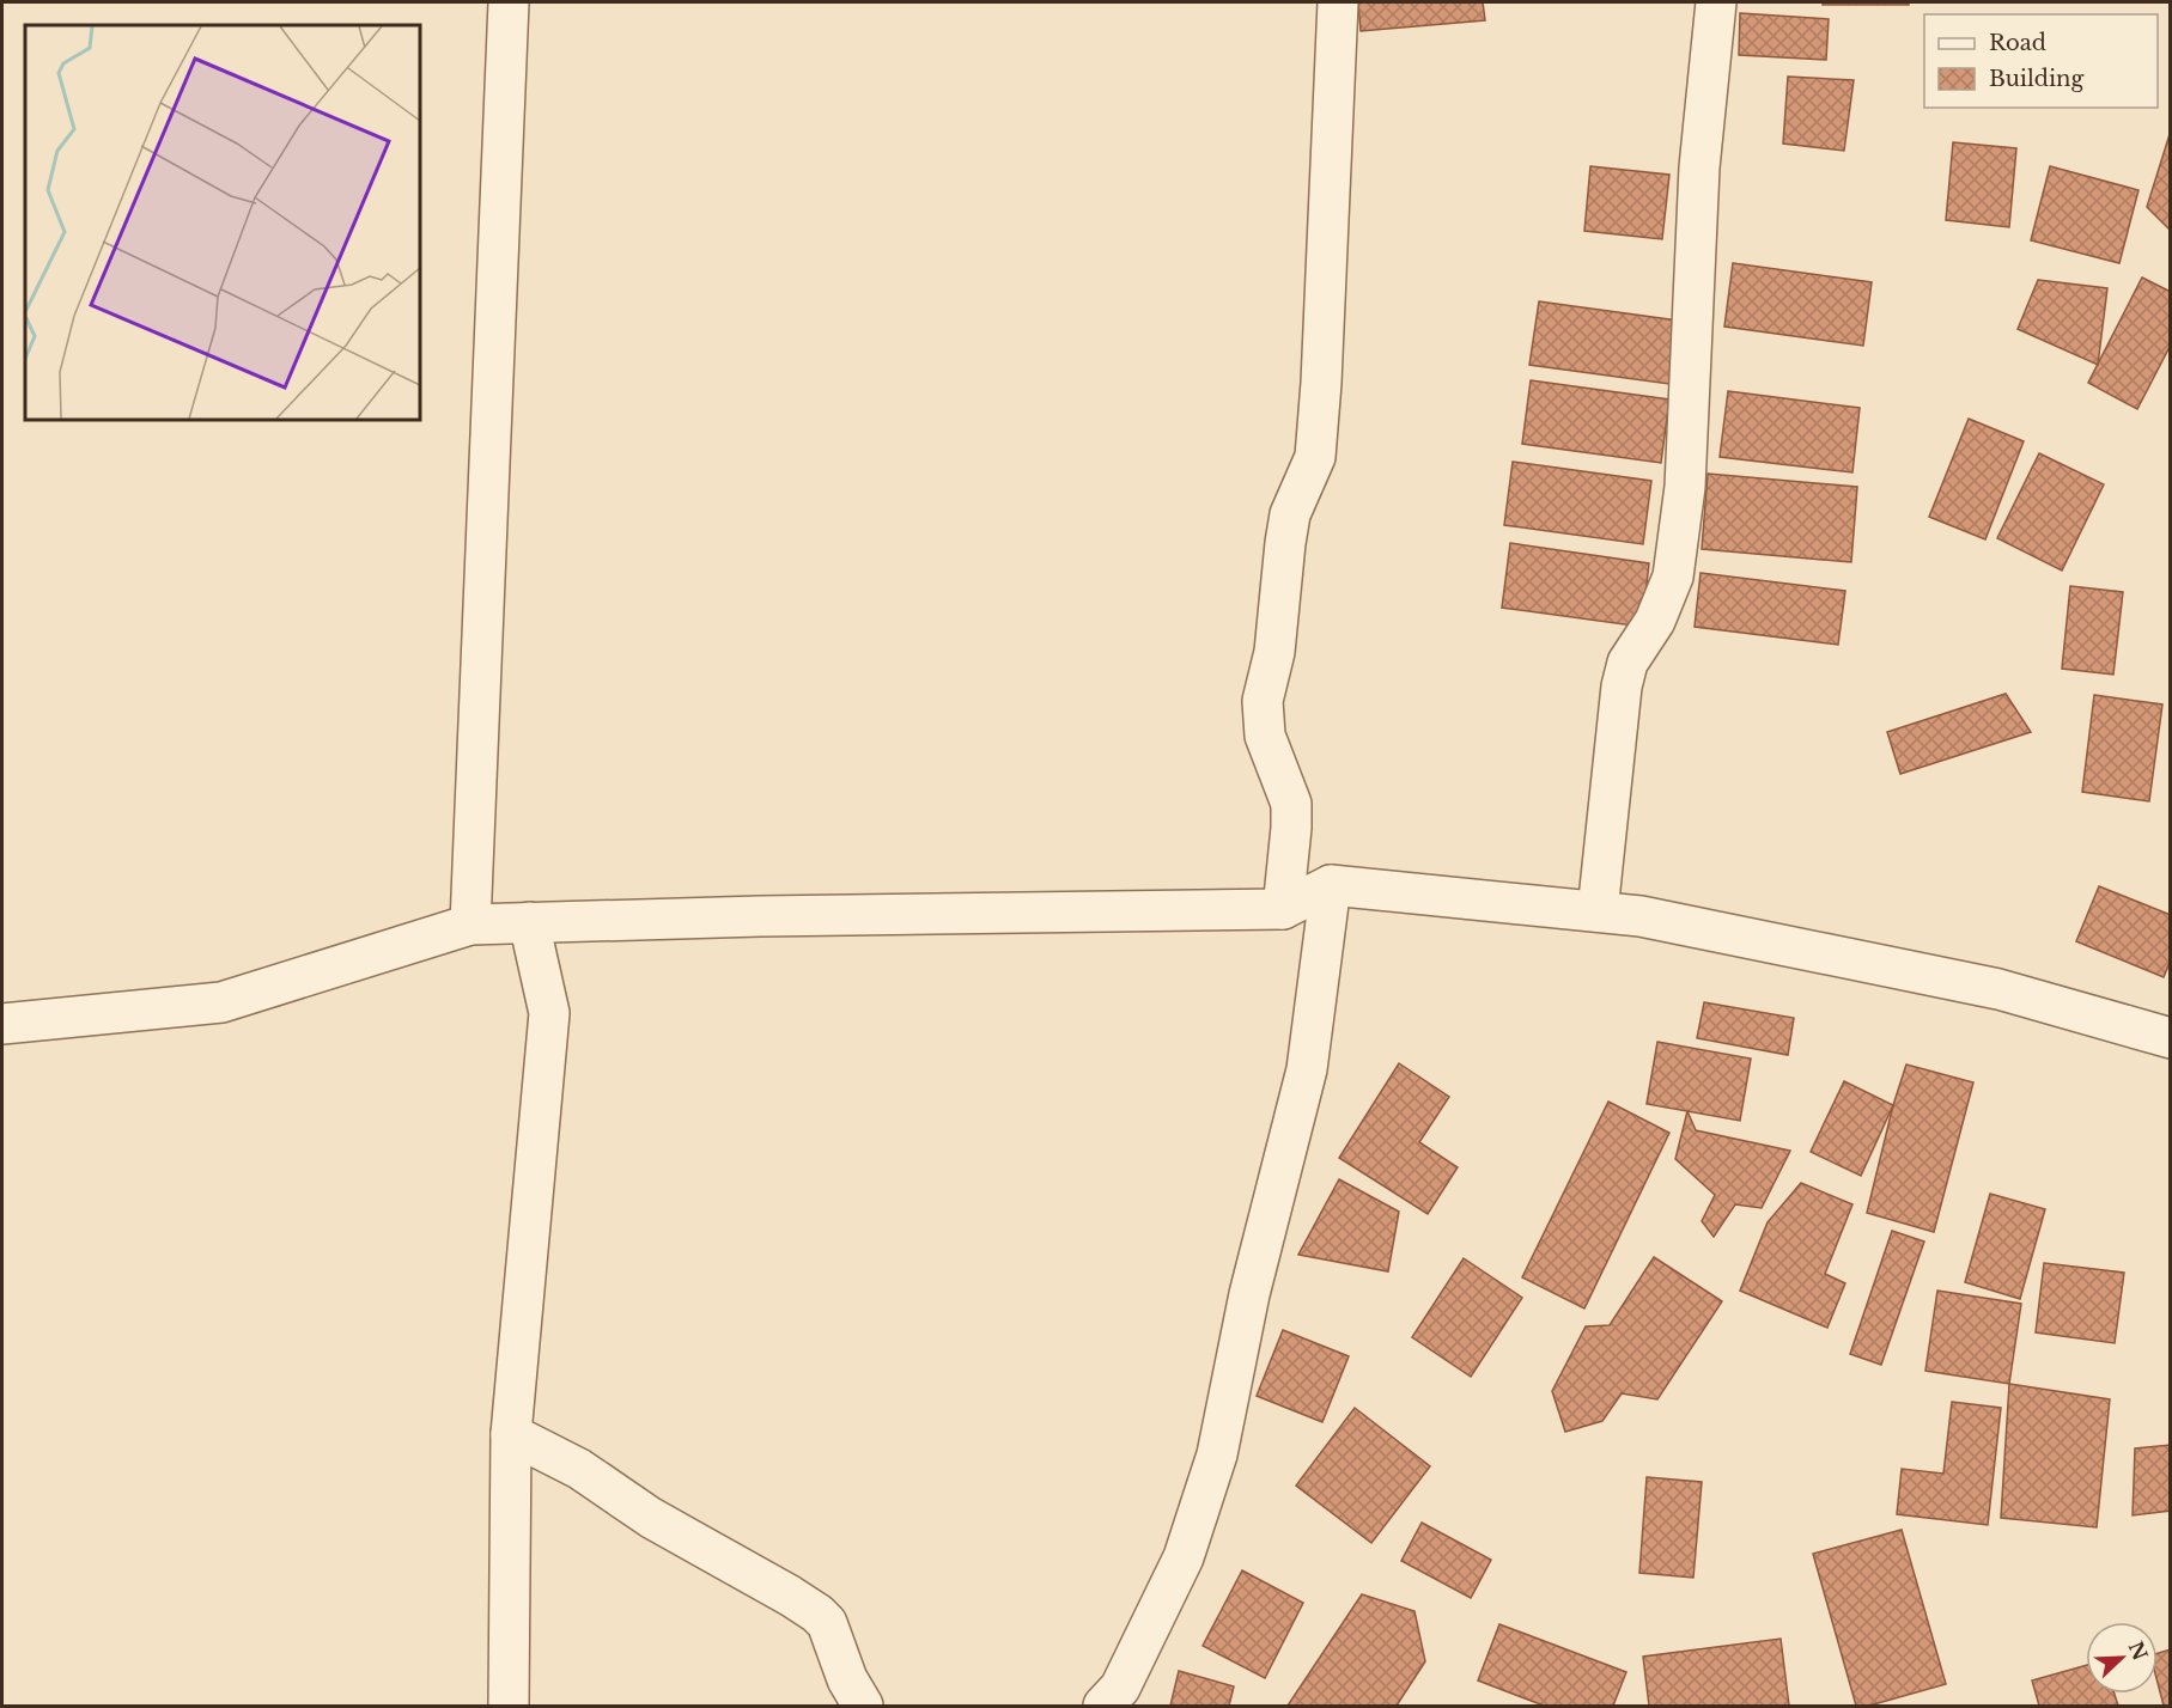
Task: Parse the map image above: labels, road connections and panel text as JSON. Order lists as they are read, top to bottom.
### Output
{
  "legend": ["Road", "Building"],
  "north": "top right"
}
